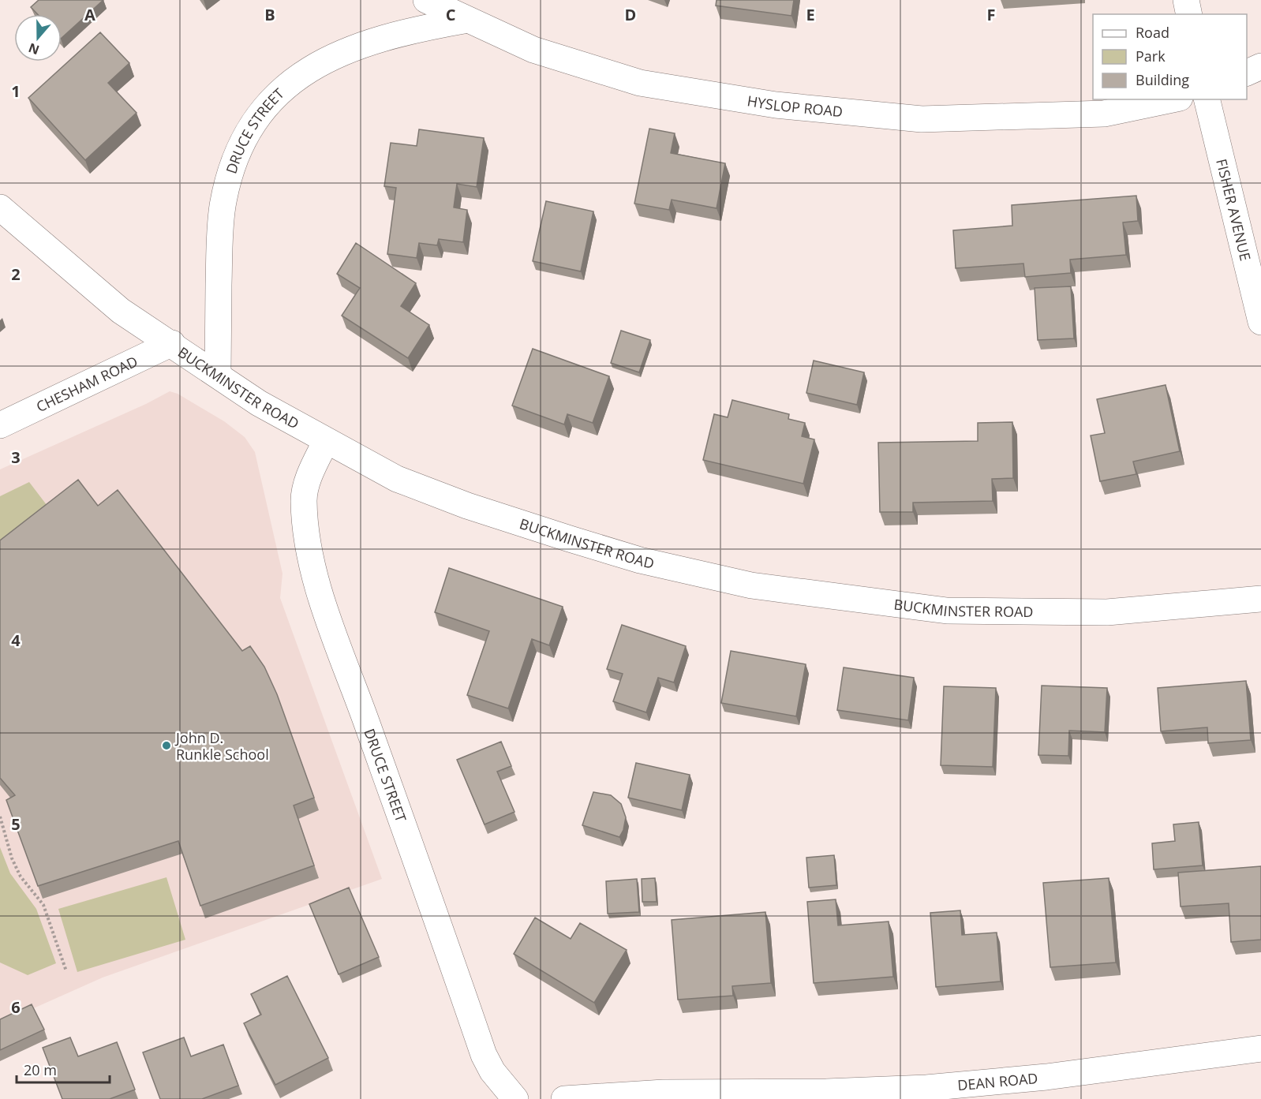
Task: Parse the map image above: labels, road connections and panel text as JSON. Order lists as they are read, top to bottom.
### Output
{
  "streets": {
    "street": [
      "HYSLOP ROAD",
      "DRUCE STREET",
      "FISHER AVENUE",
      "CHESHAM ROAD",
      "BUCKMINSTER ROAD",
      "DEAN ROAD"
    ]
  },
  "crossings": [
    ["HYSLOP ROAD", "DRUCE STREET"],
    ["DRUCE STREET", "BUCKMINSTER ROAD"],
    ["CHESHAM ROAD", "BUCKMINSTER ROAD"]
  ],
  "places": ["John D. Runkle School"],
  "legend": ["Road", "Park", "Building"],
  "scale_bar": "20 m",
  "north": "bottom",
  "grid": {
    "columns": [
      "A",
      "B",
      "C",
      "D",
      "E",
      "F"
    ],
    "rows": [
      "1",
      "2",
      "3",
      "4",
      "5",
      "6"
    ]
  }
}
